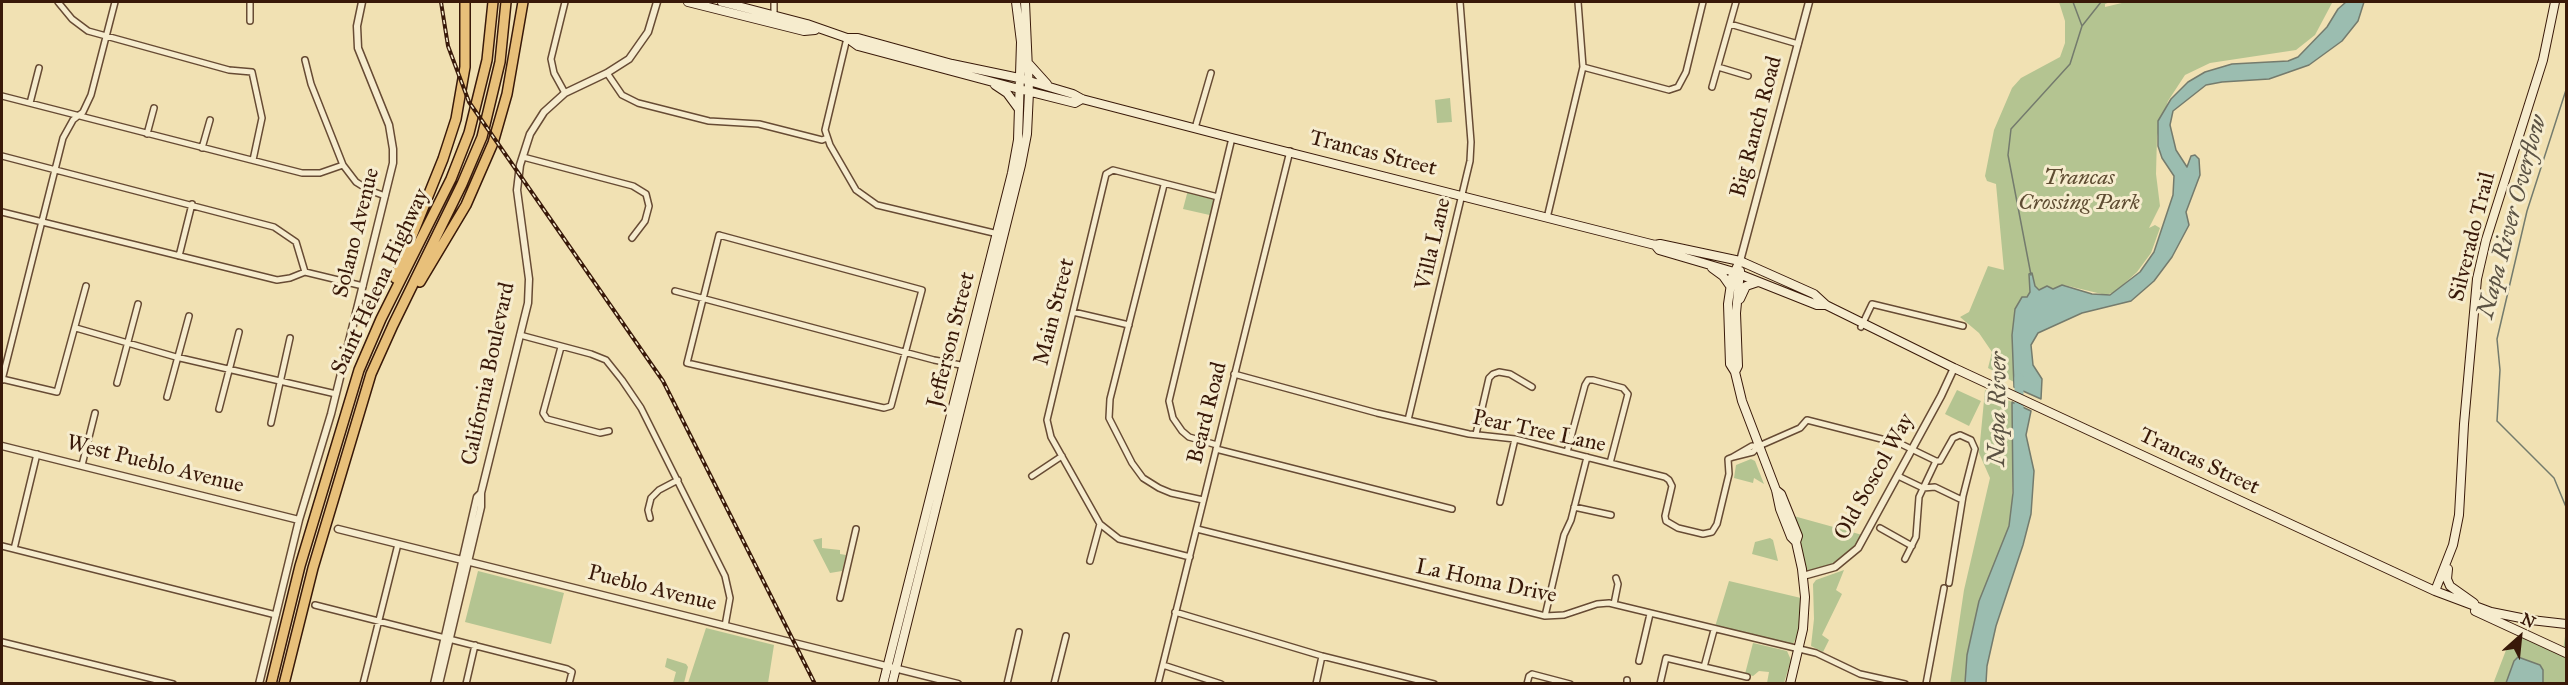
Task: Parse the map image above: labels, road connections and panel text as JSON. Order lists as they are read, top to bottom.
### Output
{
  "streets": {
    "highway": ["Saint Helena Highway"],
    "main road": ["Trancas Street", "Silverado Trail", "Jefferson Street"],
    "street": [
      "Big Ranch Road",
      "Solano Avenue",
      "Villa Lane",
      "Main Street",
      "California Boulevard",
      "Beard Road",
      "Pear Tree Lane",
      "West Pueblo Avenue",
      "Old Soscol Way",
      "La Homa Drive",
      "Pueblo Avenue"
    ]
  },
  "crossings": [
    ["Big Ranch Road", "Trancas Street"],
    ["Trancas Street", "Silverado Trail"],
    ["Trancas Street", "Villa Lane"],
    ["Trancas Street", "Jefferson Street"],
    ["Trancas Street", "Beard Road"],
    ["Trancas Street", "Old Soscol Way"],
    ["Solano Avenue", "West Pueblo Avenue"],
    ["Villa Lane", "Pear Tree Lane"],
    ["Jefferson Street", "Pueblo Avenue"],
    ["California Boulevard", "Pueblo Avenue"],
    ["Beard Road", "Pear Tree Lane"],
    ["Beard Road", "La Homa Drive"],
    ["Pear Tree Lane", "Old Soscol Way"]
  ],
  "water": ["Napa River Overflow", "Napa River"],
  "parks": ["Trancas Crossing Park"],
  "north": "top right"
}
